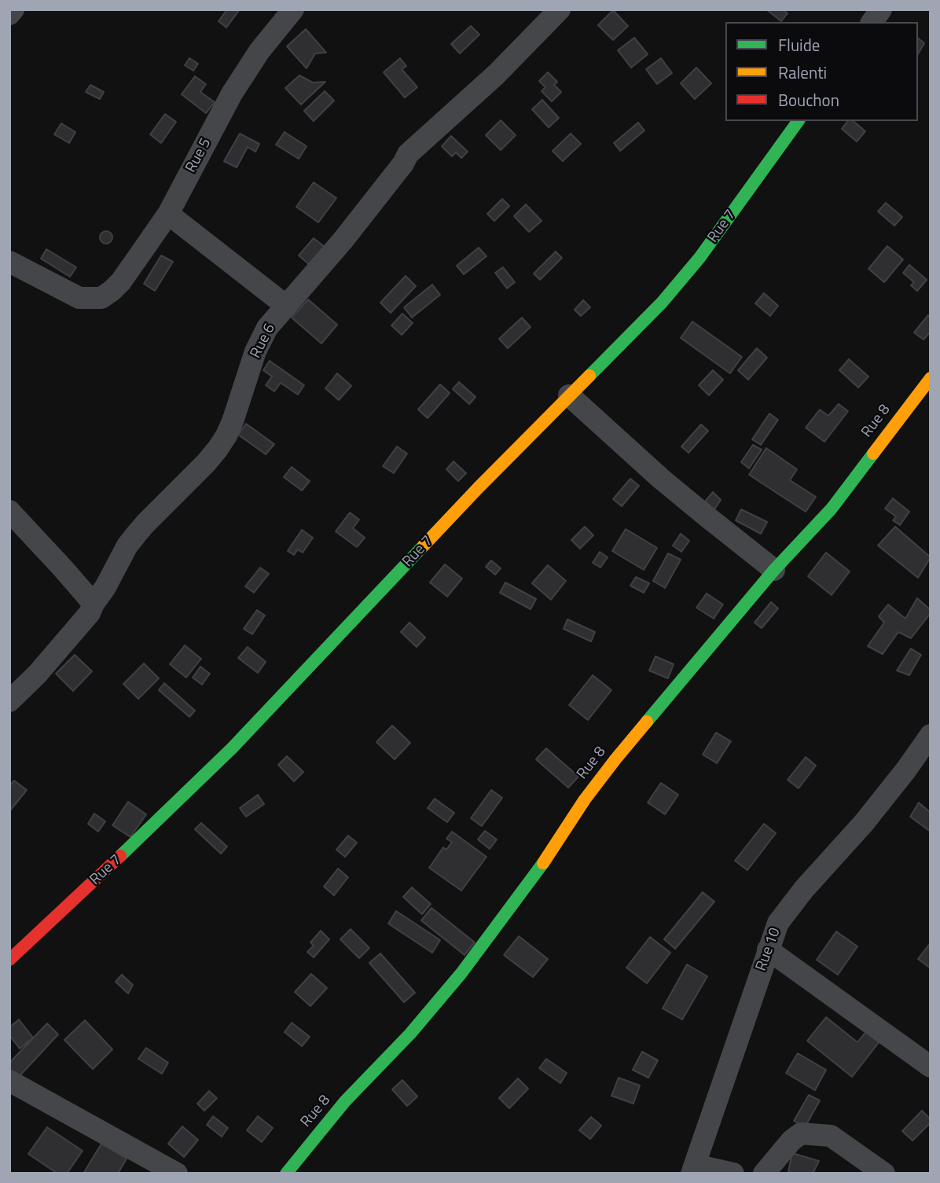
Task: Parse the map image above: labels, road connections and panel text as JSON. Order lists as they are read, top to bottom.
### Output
{
  "streets": {
    "street": [
      "Rue 5",
      "Rue 7",
      "Rue 6",
      "Rue 8",
      "Rue 10"
    ]
  },
  "legend": ["Fluide", "Ralenti", "Bouchon"]
}
